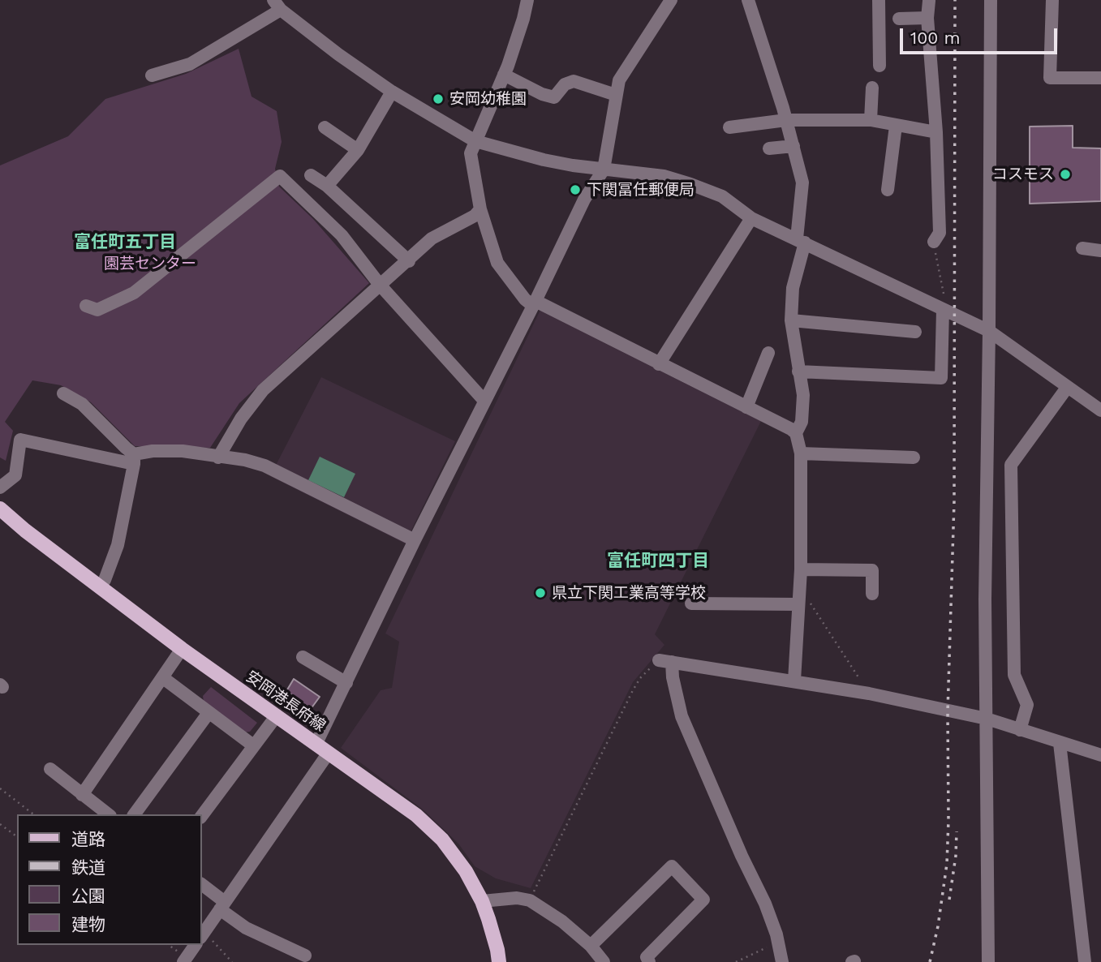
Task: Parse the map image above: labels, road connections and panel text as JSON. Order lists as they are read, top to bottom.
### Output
{
  "streets": {
    "main road": ["安岡港長府線"]
  },
  "districts": ["富任町五丁目", "富任町四丁目"],
  "parks": ["園芸センター"],
  "places": [
    "安岡幼稚園",
    "コスモス",
    "下関冨任郵便局",
    "県立下関工業高等学校"
  ],
  "legend": [
    "道路",
    "鉄道",
    "公園",
    "建物"
  ],
  "scale_bar": "100 m"
}
